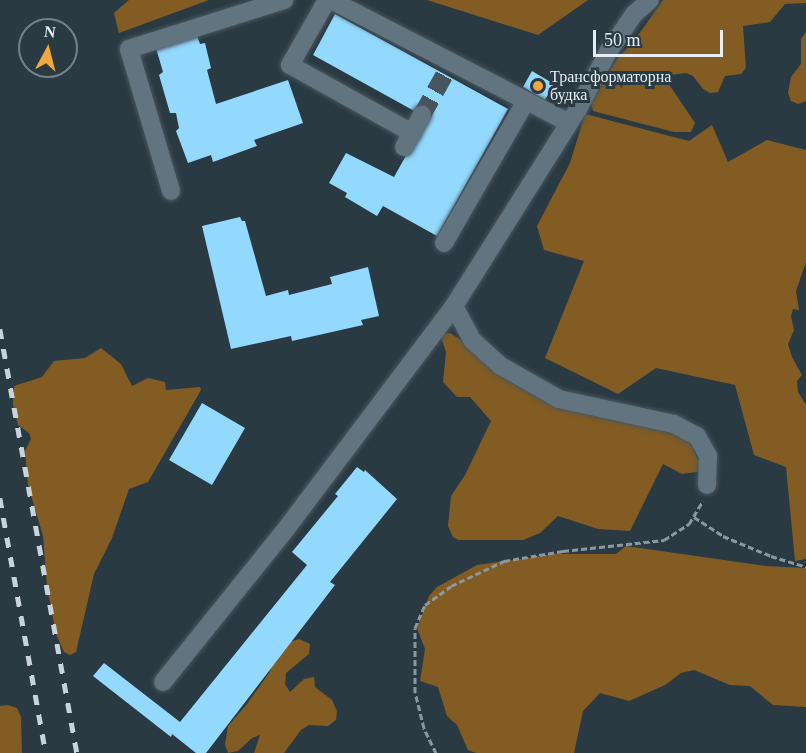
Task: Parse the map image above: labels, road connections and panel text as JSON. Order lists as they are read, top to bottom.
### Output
{
  "places": ["Трансформаторна будка"],
  "scale_bar": "50 m",
  "north": "top"
}
